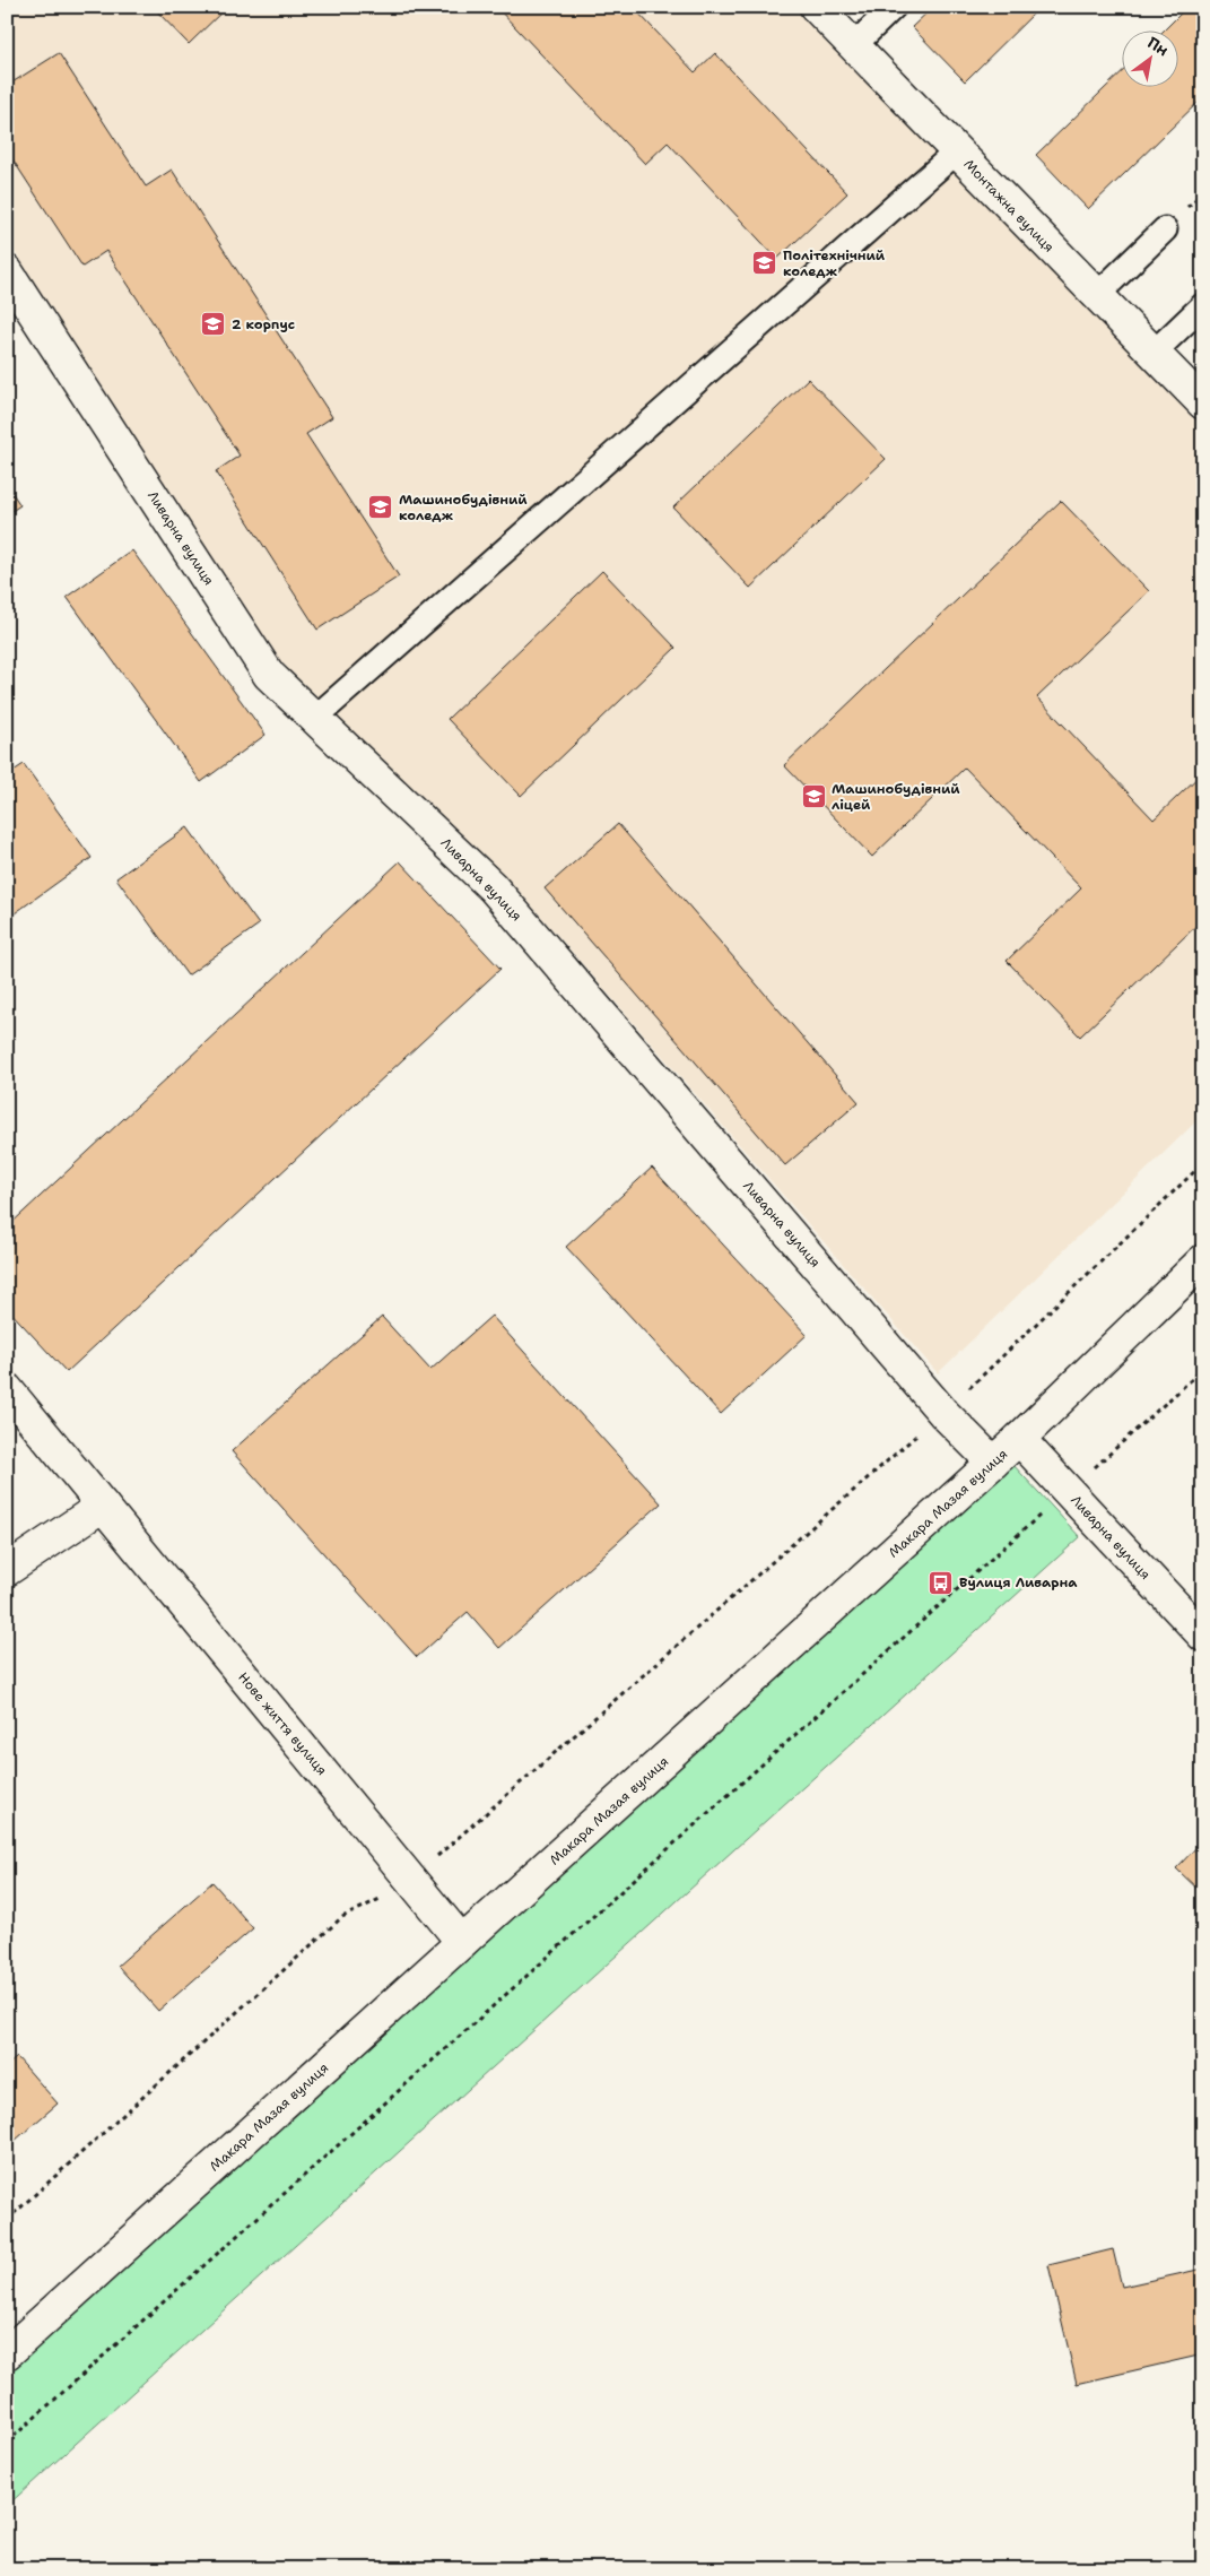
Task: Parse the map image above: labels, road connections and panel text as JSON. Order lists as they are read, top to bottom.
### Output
{
  "streets": {
    "street": [
      "Монтажна вулиця",
      "Ливарна вулиця",
      "Макара Мазая вулиця",
      "Нове життя вулиця"
    ]
  },
  "crossings": [
    ["Ливарна вулиця", "Макара Мазая вулиця"],
    ["Макара Мазая вулиця", "Нове життя вулиця"]
  ],
  "places": {
    "school or university": [
      "Політехнічний коледж",
      "2 корпус",
      "Машинобудівний коледж",
      "Машинобудівний ліцей"
    ],
    "bus stop": ["Вулиця Ливарна"]
  },
  "north": "top right"
}
